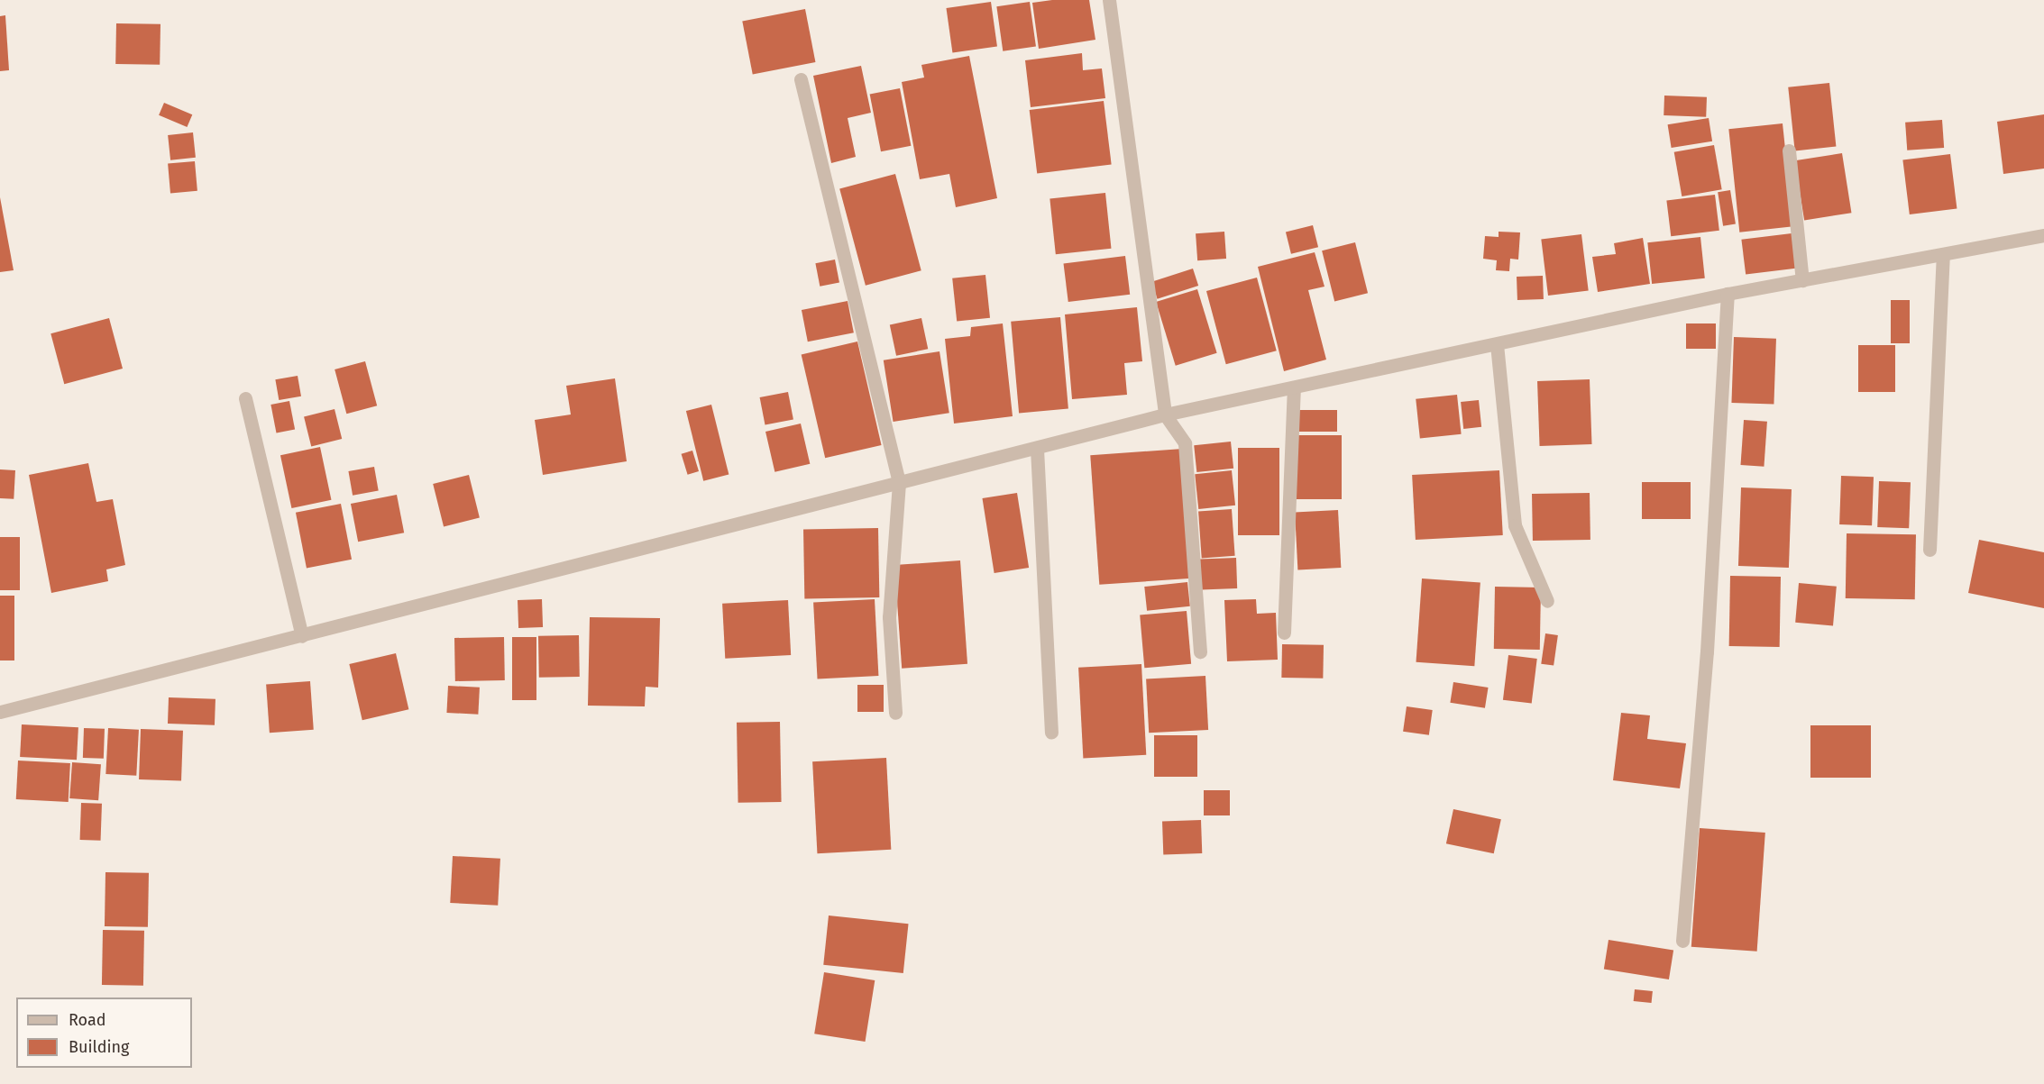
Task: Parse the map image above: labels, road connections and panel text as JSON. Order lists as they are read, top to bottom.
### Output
{
  "legend": ["Road", "Building"]
}
